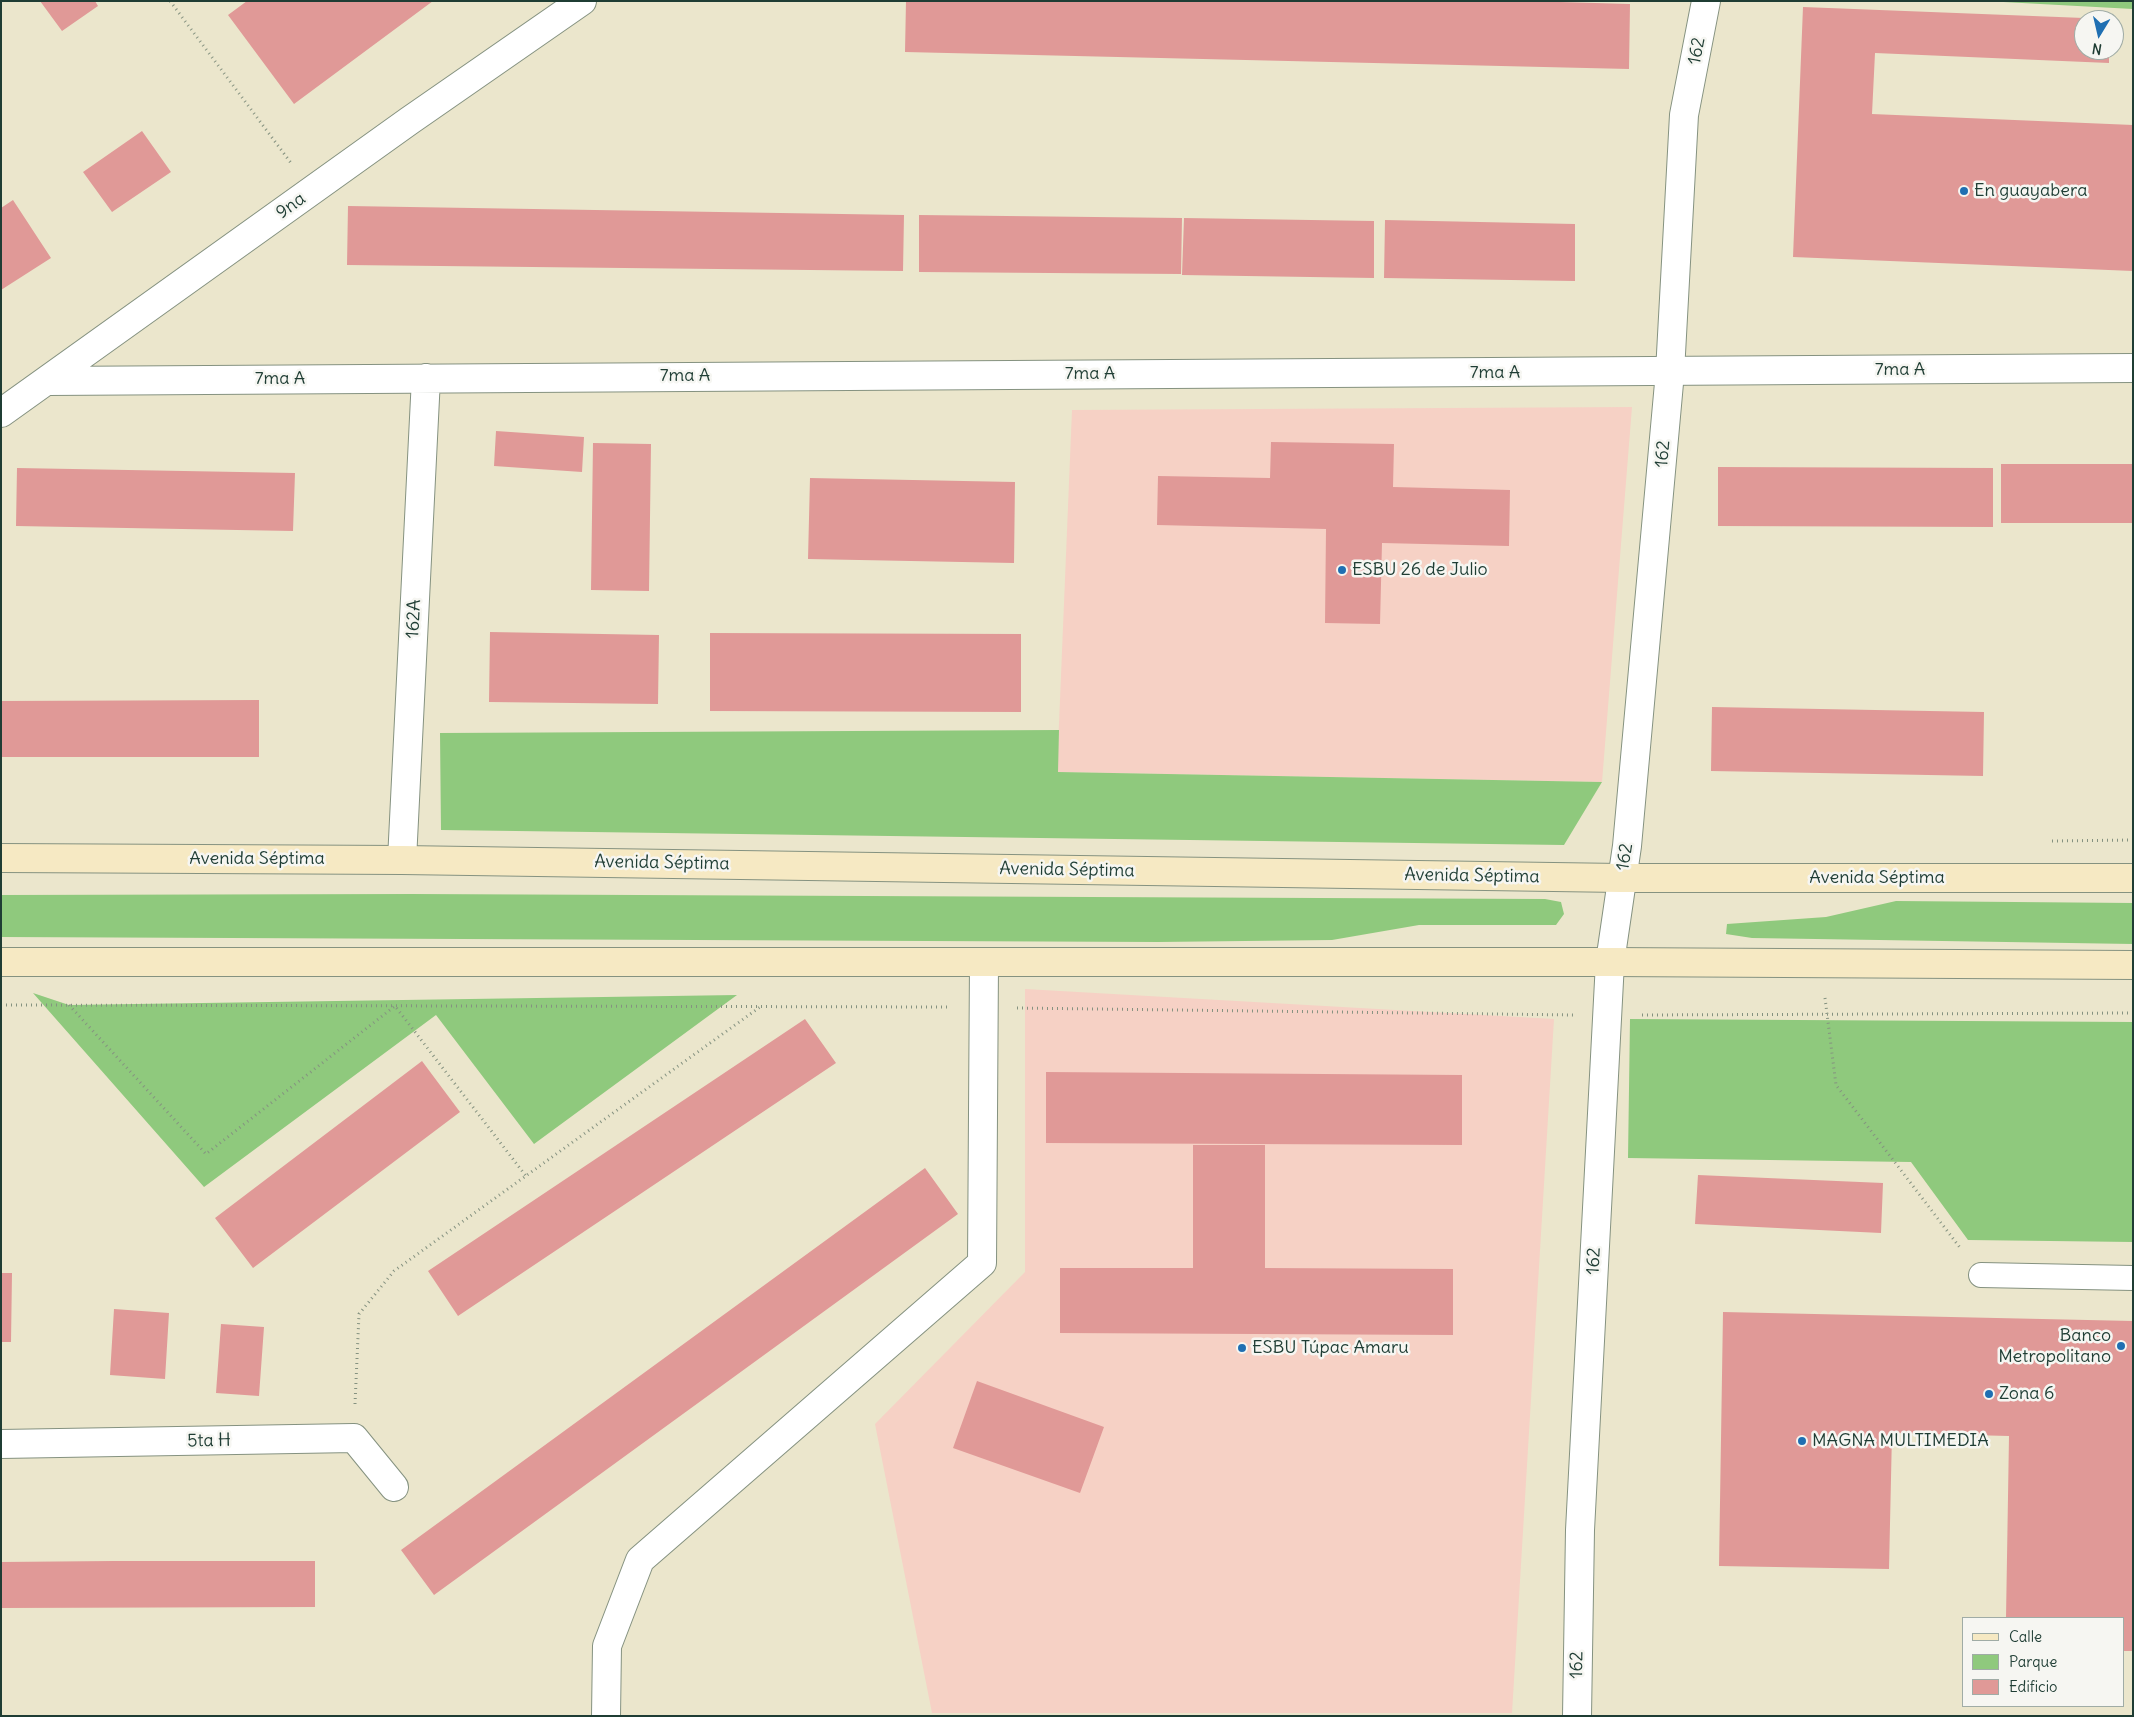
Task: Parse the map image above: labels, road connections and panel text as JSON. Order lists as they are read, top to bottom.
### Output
{
  "streets": {
    "main road": ["Avenida Séptima"],
    "street": [
      "162",
      "9na",
      "7ma A",
      "162A",
      "5ta H"
    ]
  },
  "crossings": [
    ["162", "7ma A"],
    ["162", "Avenida Séptima"],
    ["9na", "7ma A"],
    ["7ma A", "162A"],
    ["162A", "Avenida Séptima"]
  ],
  "places": [
    "En guayabera",
    "ESBU 26 de Julio",
    "Banco Metropolitano",
    "ESBU Túpac Amaru",
    "Zona 6",
    "MAGNA MULTIMEDIA"
  ],
  "legend": ["Calle", "Parque", "Edificio"],
  "north": "bottom"
}
